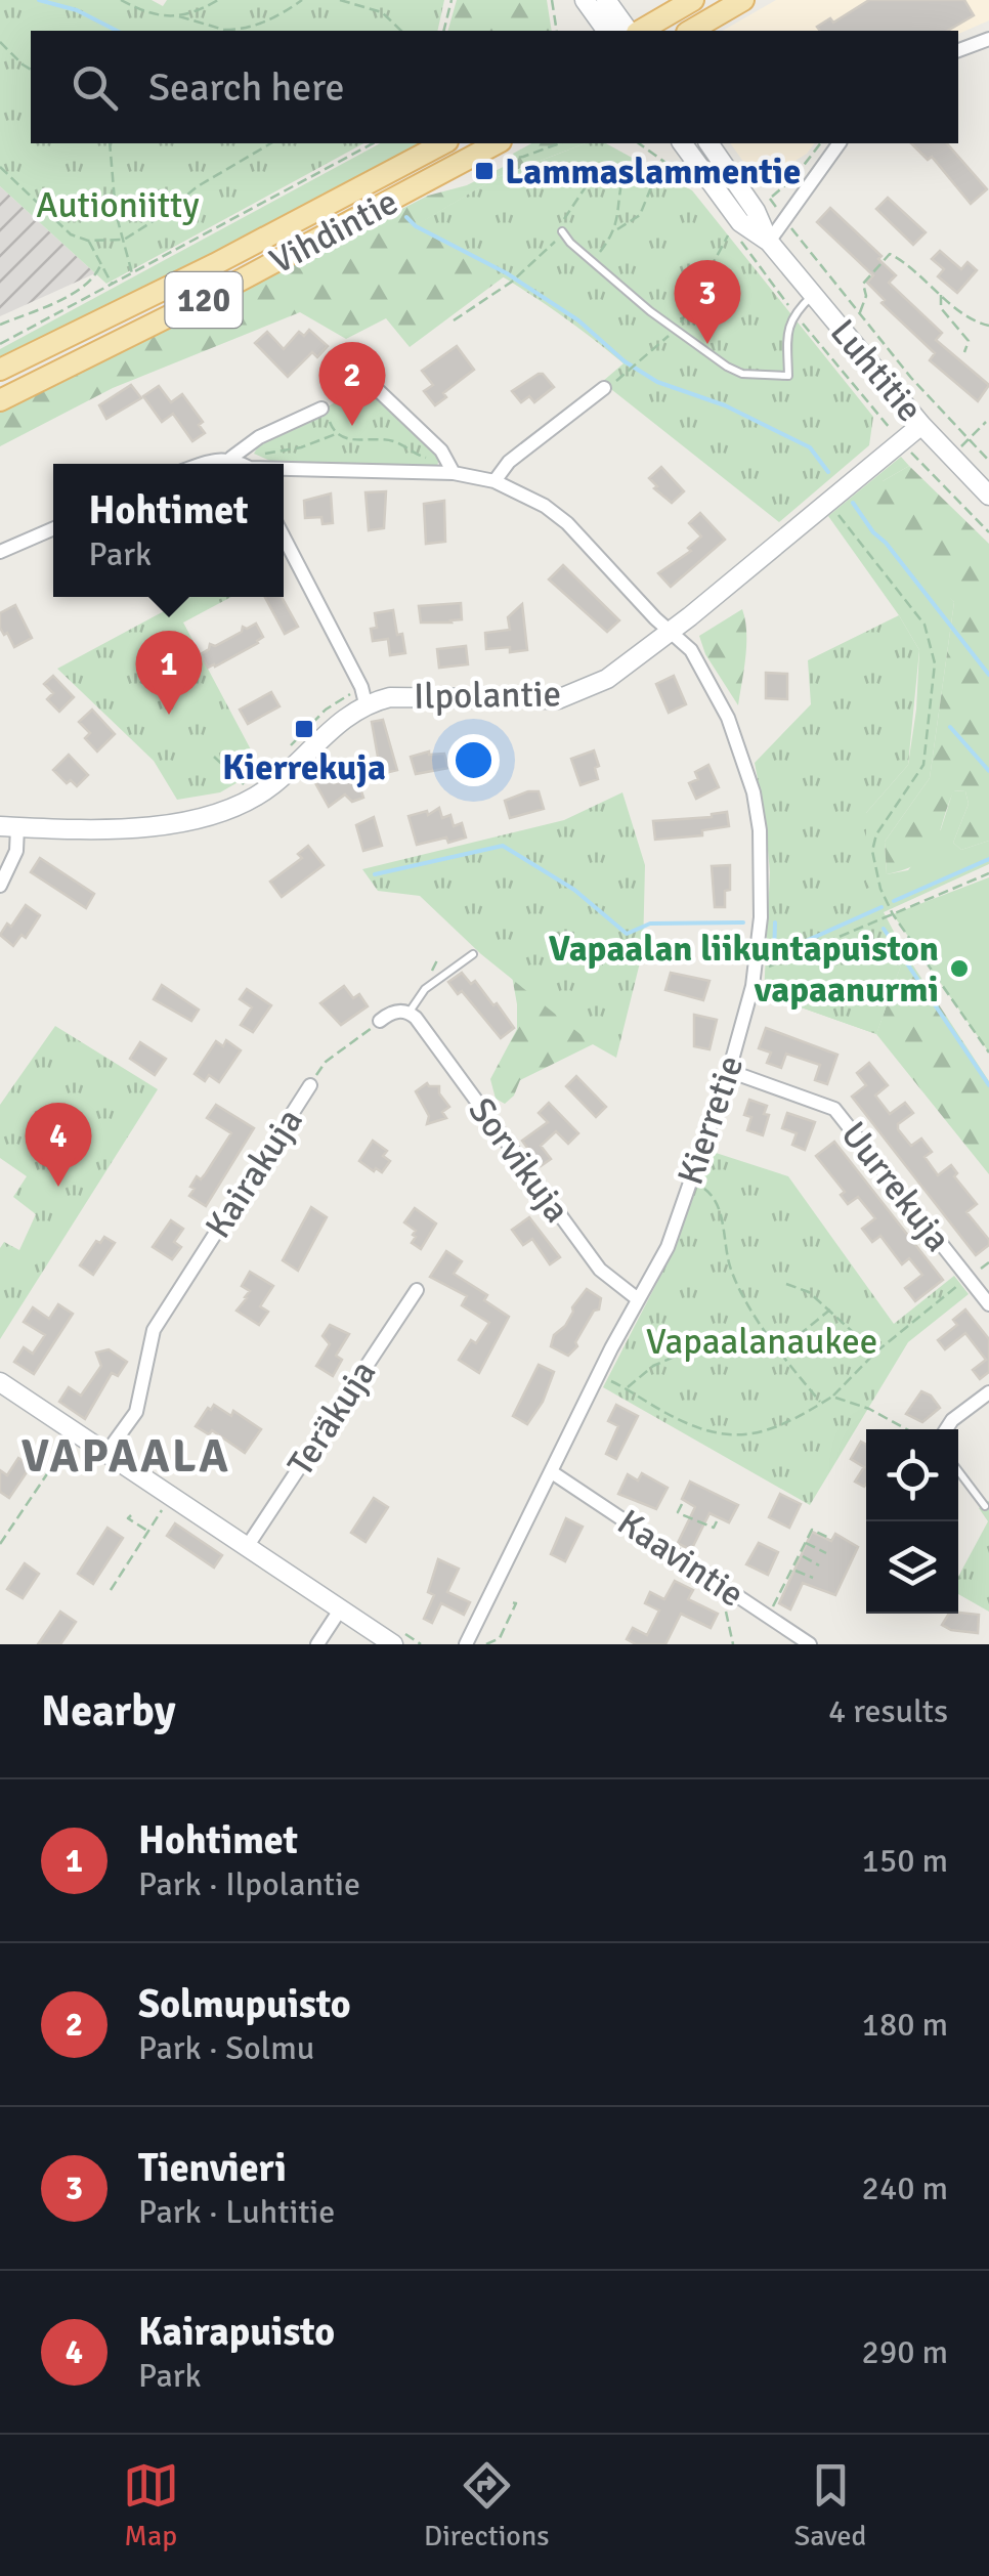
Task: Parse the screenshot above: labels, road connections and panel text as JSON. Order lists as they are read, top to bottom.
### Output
{
  "streets": {
    "main road": ["Vihdintie", "120"],
    "street": [
      "Luhtitie",
      "Ilpolantie",
      "Kierretie",
      "Sorvikuja",
      "Kairakuja",
      "Uurrekuja",
      "Teräkuja",
      "Kaavintie"
    ]
  },
  "crossings": [
    ["Luhtitie", "Ilpolantie"],
    ["Ilpolantie", "Kierretie"],
    ["Kierretie", "Sorvikuja"],
    ["Kierretie", "Uurrekuja"],
    ["Kierretie", "Kaavintie"]
  ],
  "districts": ["VAPAALA"],
  "parks": ["Autioniitty", "Vapaalanaukee"],
  "places": {
    "transit": ["Lammaslammentie", "Kierrekuja"],
    "other": ["Vapaalan liikuntapuiston vapaanurmi"]
  },
  "page": {
    "search": "Search here",
    "pins": [
      "3",
      "2",
      "1",
      "4"
    ],
    "popup": ["Hohtimet", "Park"],
    "heading": ["Nearby", "4 results"],
    "list": [
      {
        "mark": "1",
        "name": "Hohtimet",
        "note": "Park · Ilpolantie",
        "value": "150 m"
      },
      {
        "mark": "2",
        "name": "Solmupuisto",
        "note": "Park · Solmu",
        "value": "180 m"
      },
      {
        "mark": "3",
        "name": "Tienvieri",
        "note": "Park · Luhtitie",
        "value": "240 m"
      },
      {
        "mark": "4",
        "name": "Kairapuisto",
        "note": "Park",
        "value": "290 m"
      }
    ],
    "nav": ["Map", "Directions", "Saved"]
  }
}
